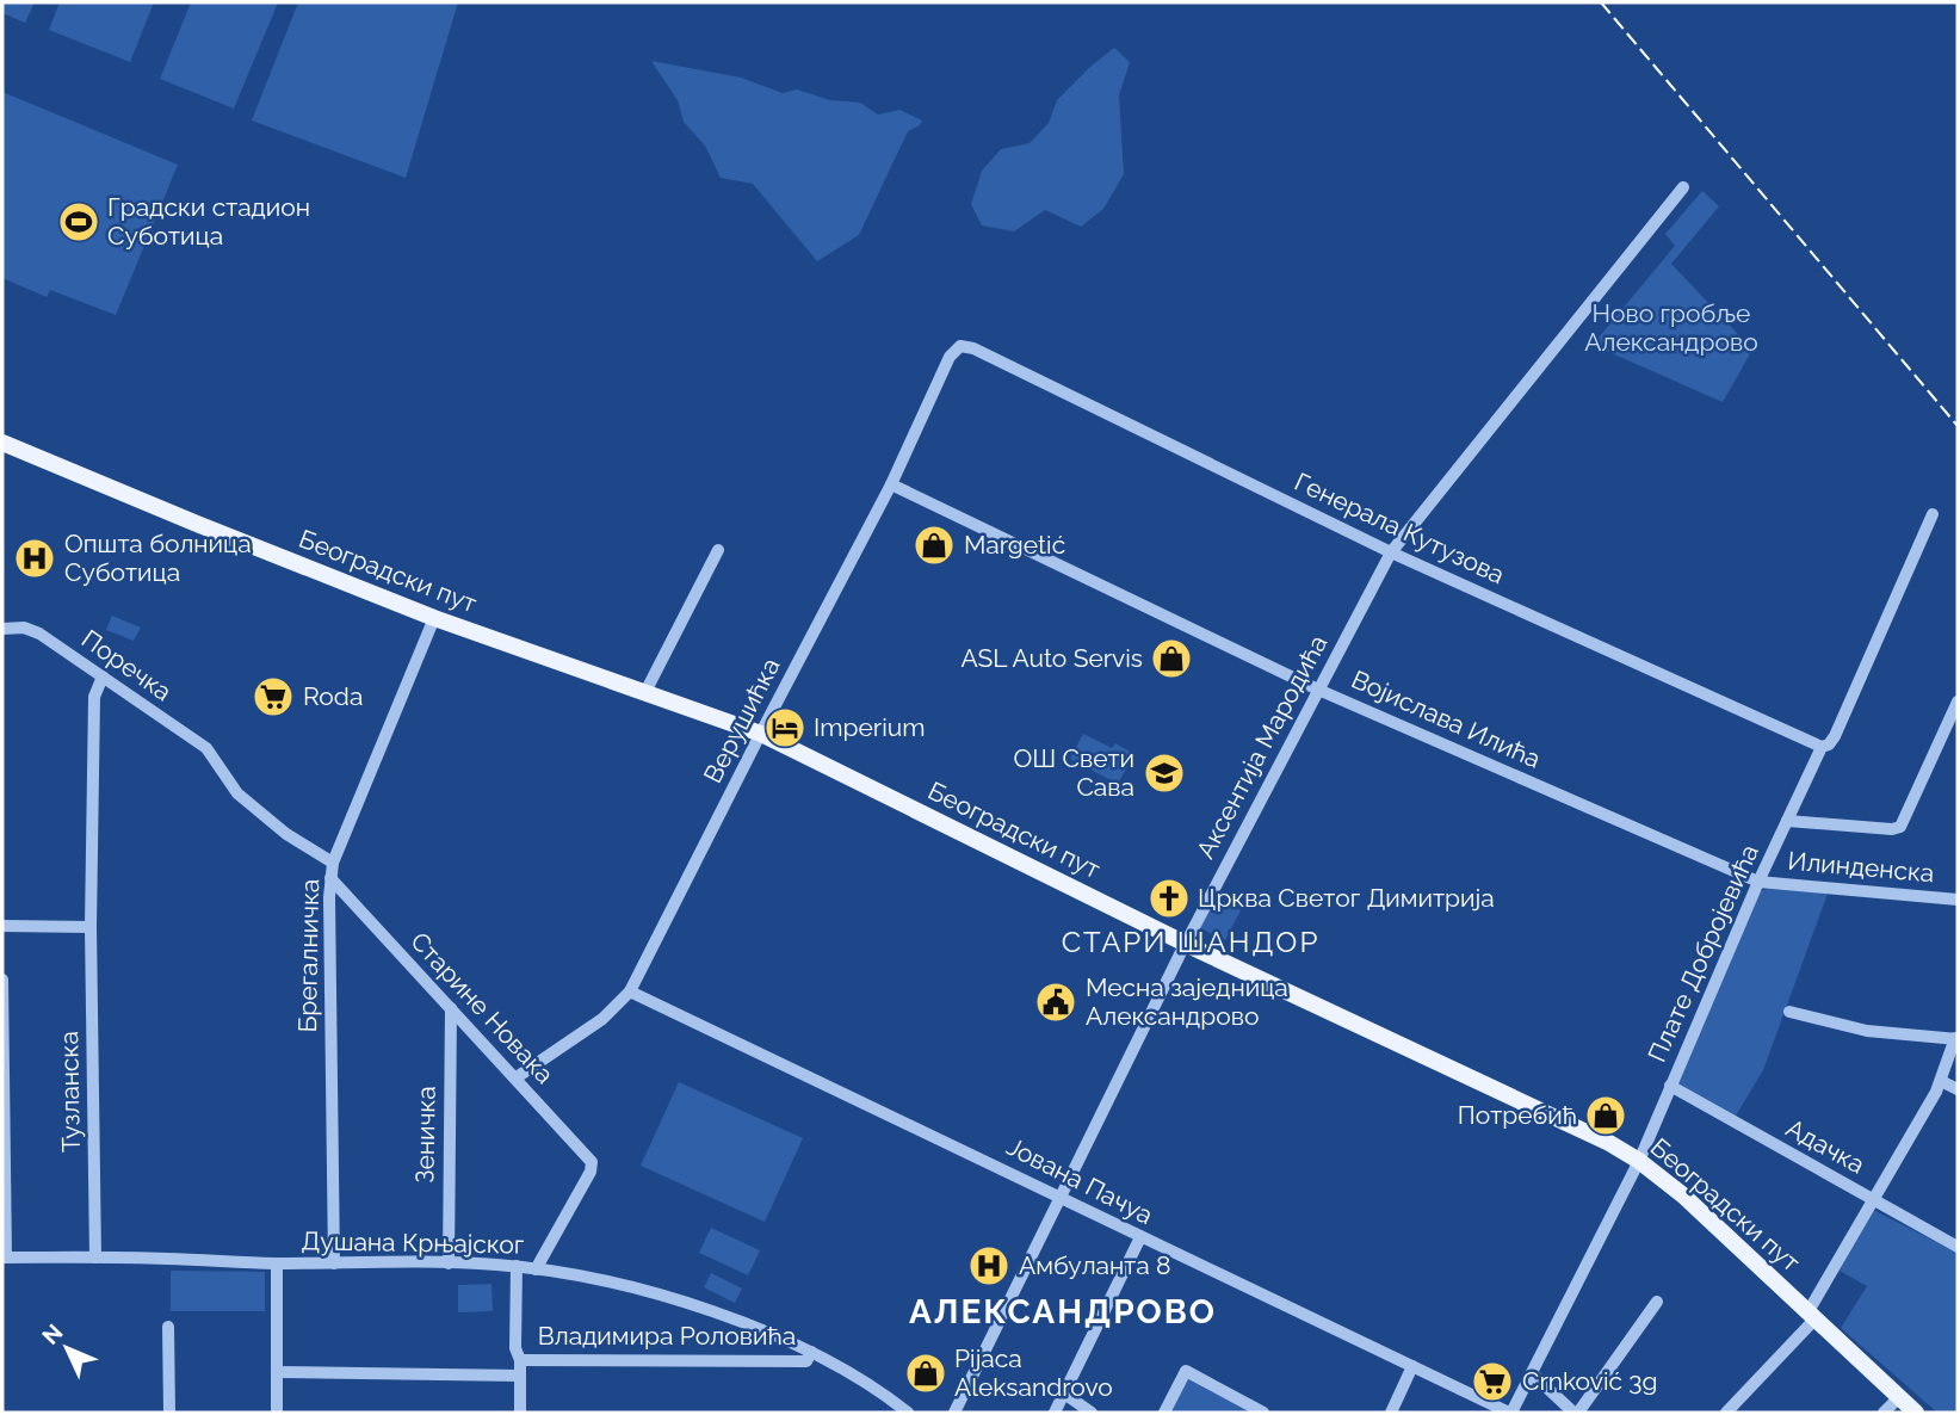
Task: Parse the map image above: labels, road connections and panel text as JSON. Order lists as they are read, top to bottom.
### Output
{
  "streets": {
    "main road": ["Београдски пут"],
    "street": [
      "Генерала Кутузова",
      "Поречка",
      "Војислава Илића",
      "Верушићка",
      "Аксентија Мародића",
      "Илинденска",
      "Плате Добројевића",
      "Брегалничка",
      "Старине Новака",
      "Тузланска",
      "Зеничка",
      "Адачка",
      "Јована Пачуа",
      "Душана Крњајског",
      "Владимира Роловића"
    ]
  },
  "crossings": [
    ["Генерала Кутузова", "Верушићка"],
    ["Генерала Кутузова", "Аксентија Мародића"],
    ["Генерала Кутузова", "Плате Добројевића"],
    ["Београдски пут", "Верушићка"],
    ["Београдски пут", "Аксентија Мародића"],
    ["Београдски пут", "Плате Добројевића"],
    ["Београдски пут", "Брегалничка"],
    ["Поречка", "Брегалничка"],
    ["Поречка", "Тузланска"],
    ["Војислава Илића", "Верушићка"],
    ["Војислава Илића", "Аксентија Мародића"],
    ["Војислава Илића", "Илинденска"],
    ["Војислава Илића", "Плате Добројевића"],
    ["Верушићка", "Старине Новака"],
    ["Верушићка", "Јована Пачуа"],
    ["Аксентија Мародића", "Јована Пачуа"],
    ["Илинденска", "Плате Добројевића"],
    ["Плате Добројевића", "Адачка"],
    ["Плате Добројевића", "Јована Пачуа"],
    ["Брегалничка", "Старине Новака"],
    ["Брегалничка", "Душана Крњајског"],
    ["Старине Новака", "Зеничка"],
    ["Старине Новака", "Душана Крњајског"],
    ["Тузланска", "Душана Крњајског"],
    ["Зеничка", "Душана Крњајског"],
    ["Душана Крњајског", "Владимира Роловића"]
  ],
  "districts": ["СТАРИ ШАНДОР", "АЛЕКСАНДРОВО"],
  "parks": ["Ново гробље Александрово"],
  "places": {
    "sports": ["Градски стадион Суботица"],
    "shop": [
      "Margetić",
      "ASL Auto Servis",
      "Потребић",
      "Pijaca Aleksandrovo"
    ],
    "hospital": ["Општа болница Суботица", "Амбуланта 8"],
    "supermarket": ["Roda", "Crnković 3g"],
    "hotel": ["Imperium"],
    "school or university": ["ОШ Свети Сава"],
    "church": ["Црква Светог Димитрија"],
    "public building": ["Месна заједница Александрово"]
  },
  "north": "top left"
}
